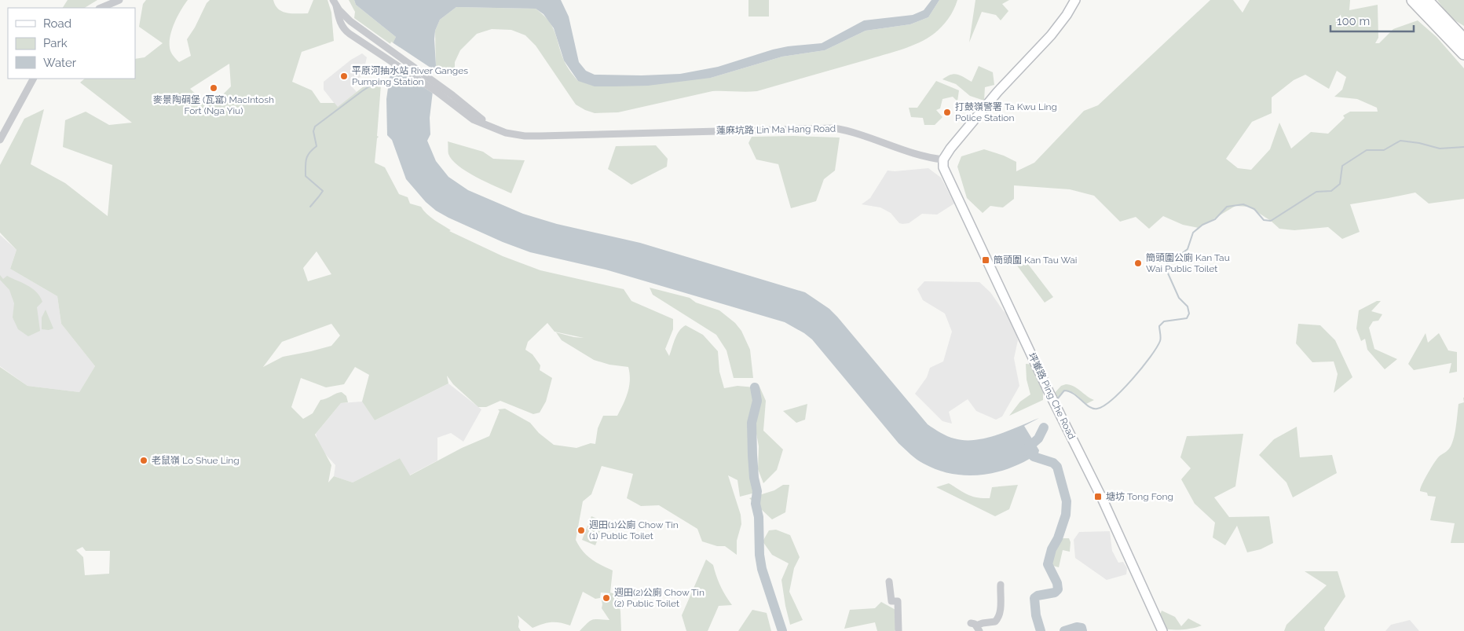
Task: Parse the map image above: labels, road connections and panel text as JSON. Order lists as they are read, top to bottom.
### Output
{
  "streets": {
    "street": ["蓮麻坑路 Lin Ma Hang Road", "坪輋路 Ping Che Road"]
  },
  "crossings": [
    ["蓮麻坑路 Lin Ma Hang Road", "坪輋路 Ping Che Road"]
  ],
  "places": {
    "other": [
      "平原河抽水站 River Ganges Pumping Station",
      "麥景陶碉堡 (瓦窰) MacIntosh Fort (Nga Yiu)",
      "打鼓嶺警署 Ta Kwu Ling Police Station",
      "簡頭圍公廁 Kan Tau Wai Public Toilet",
      "老鼠嶺 Lo Shue Ling",
      "週田(1)公廁 Chow Tin (1) Public Toilet",
      "週田(2)公廁 Chow Tin (2) Public Toilet"
    ],
    "transit": ["簡頭圍 Kan Tau Wai", "塘坊 Tong Fong"]
  },
  "legend": ["Road", "Park", "Water"],
  "scale_bar": "100 m"
}
